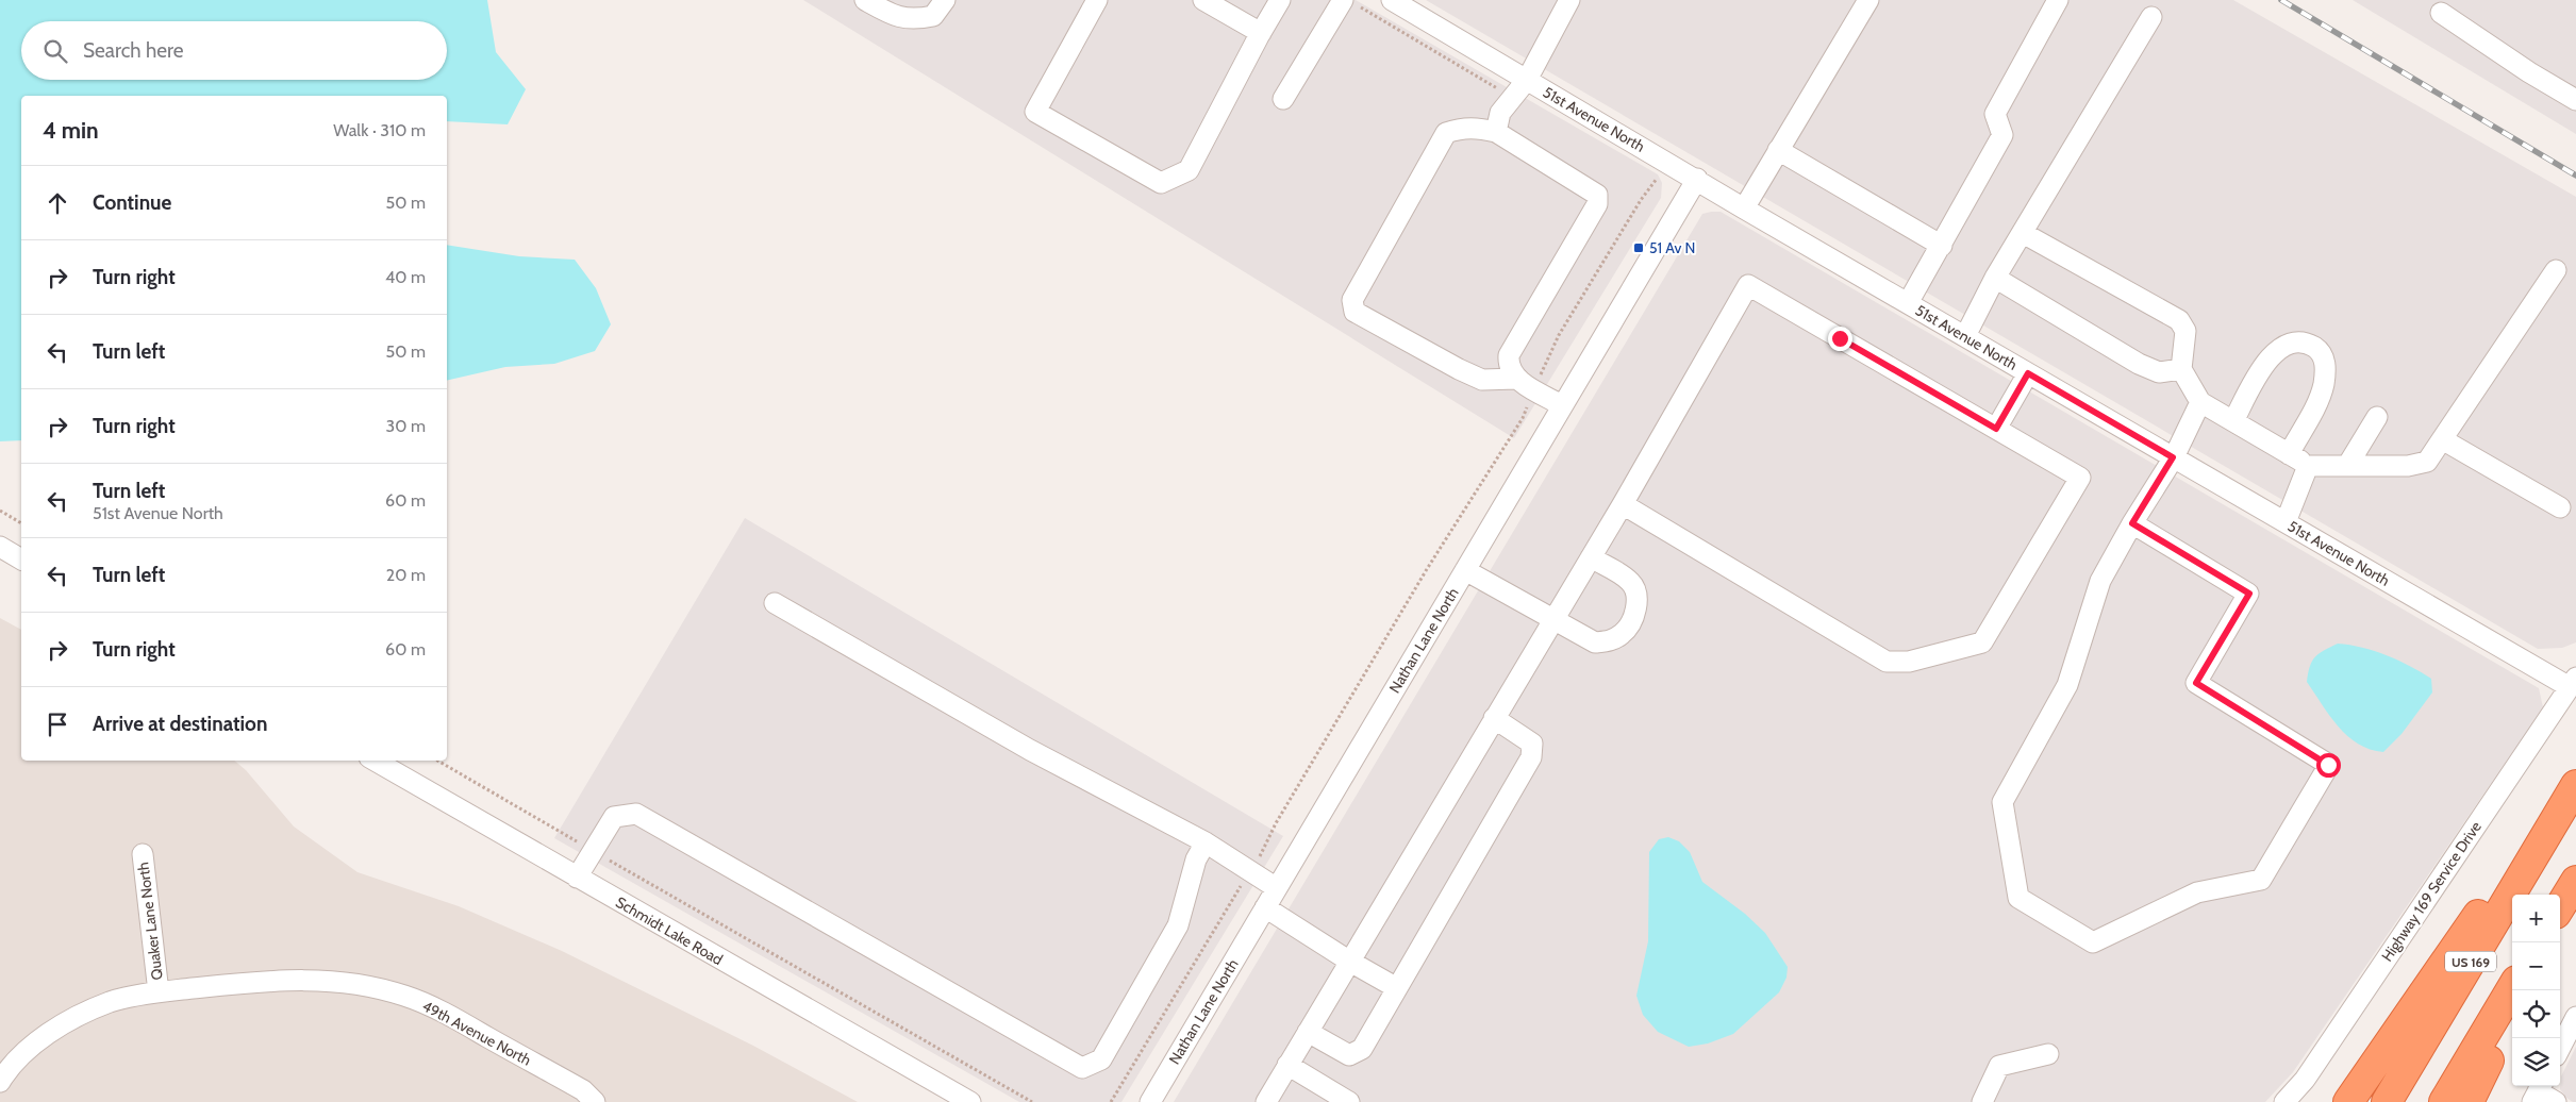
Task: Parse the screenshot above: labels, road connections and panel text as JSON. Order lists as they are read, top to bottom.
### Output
{
  "streets": {
    "highway": ["US 169"],
    "street": [
      "51st Avenue North",
      "Nathan Lane North",
      "Highway 169 Service Drive",
      "Quaker Lane North",
      "Schmidt Lake Road",
      "49th Avenue North"
    ]
  },
  "crossings": [
    ["51st Avenue North", "Nathan Lane North"],
    ["51st Avenue North", "Highway 169 Service Drive"],
    ["Quaker Lane North", "49th Avenue North"]
  ],
  "places": {
    "transit": ["51 Av N"]
  },
  "page": {
    "search": "Search here",
    "heading": ["4 min", "Walk · 310 m"],
    "list": [
      ["Continue", "50 m"],
      ["Turn right", "40 m"],
      ["Turn left", "50 m"],
      ["Turn right", "30 m"],
      ["Turn left", "51st Avenue North", "60 m"],
      ["Turn left", "20 m"],
      ["Turn right", "60 m"],
      "Arrive at destination"
    ],
    "map_buttons": ["+", "−"]
  }
}
